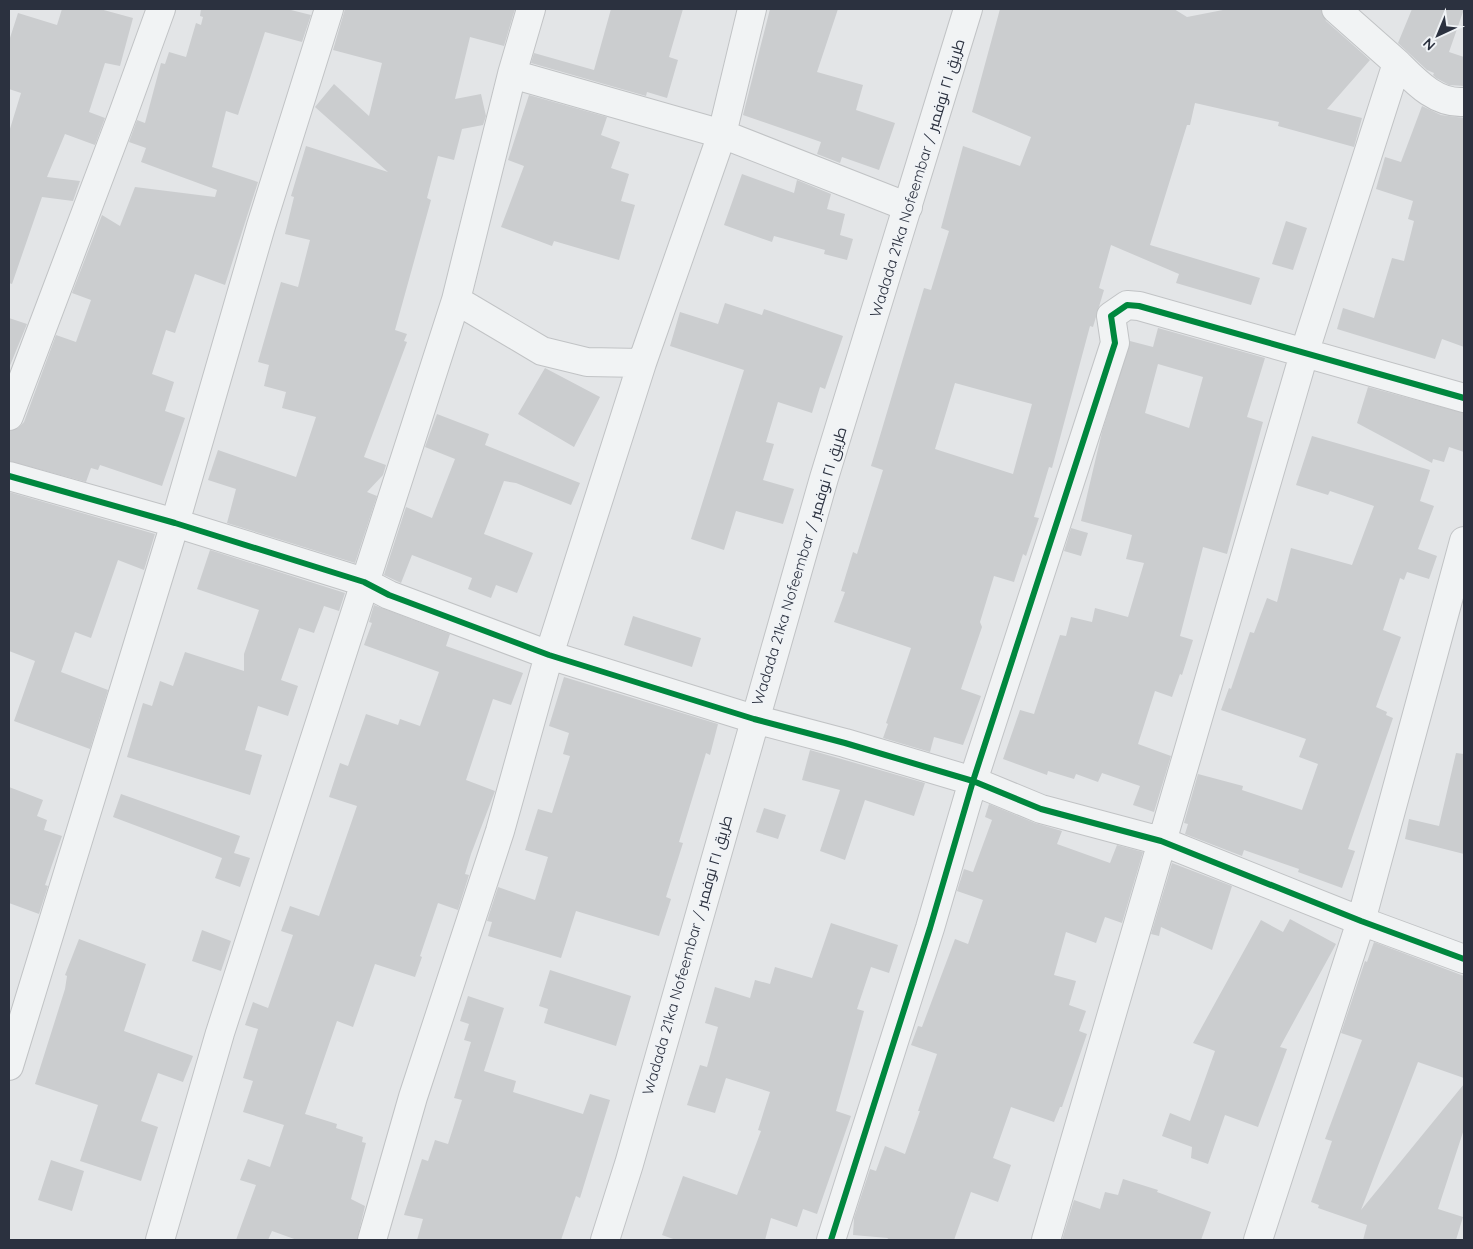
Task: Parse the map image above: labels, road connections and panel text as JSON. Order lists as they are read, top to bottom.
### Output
{
  "streets": {
    "street": ["Wadada 21ka Nofeembar / طريق ٢١ نوفمبر"]
  },
  "north": "bottom left"
}
